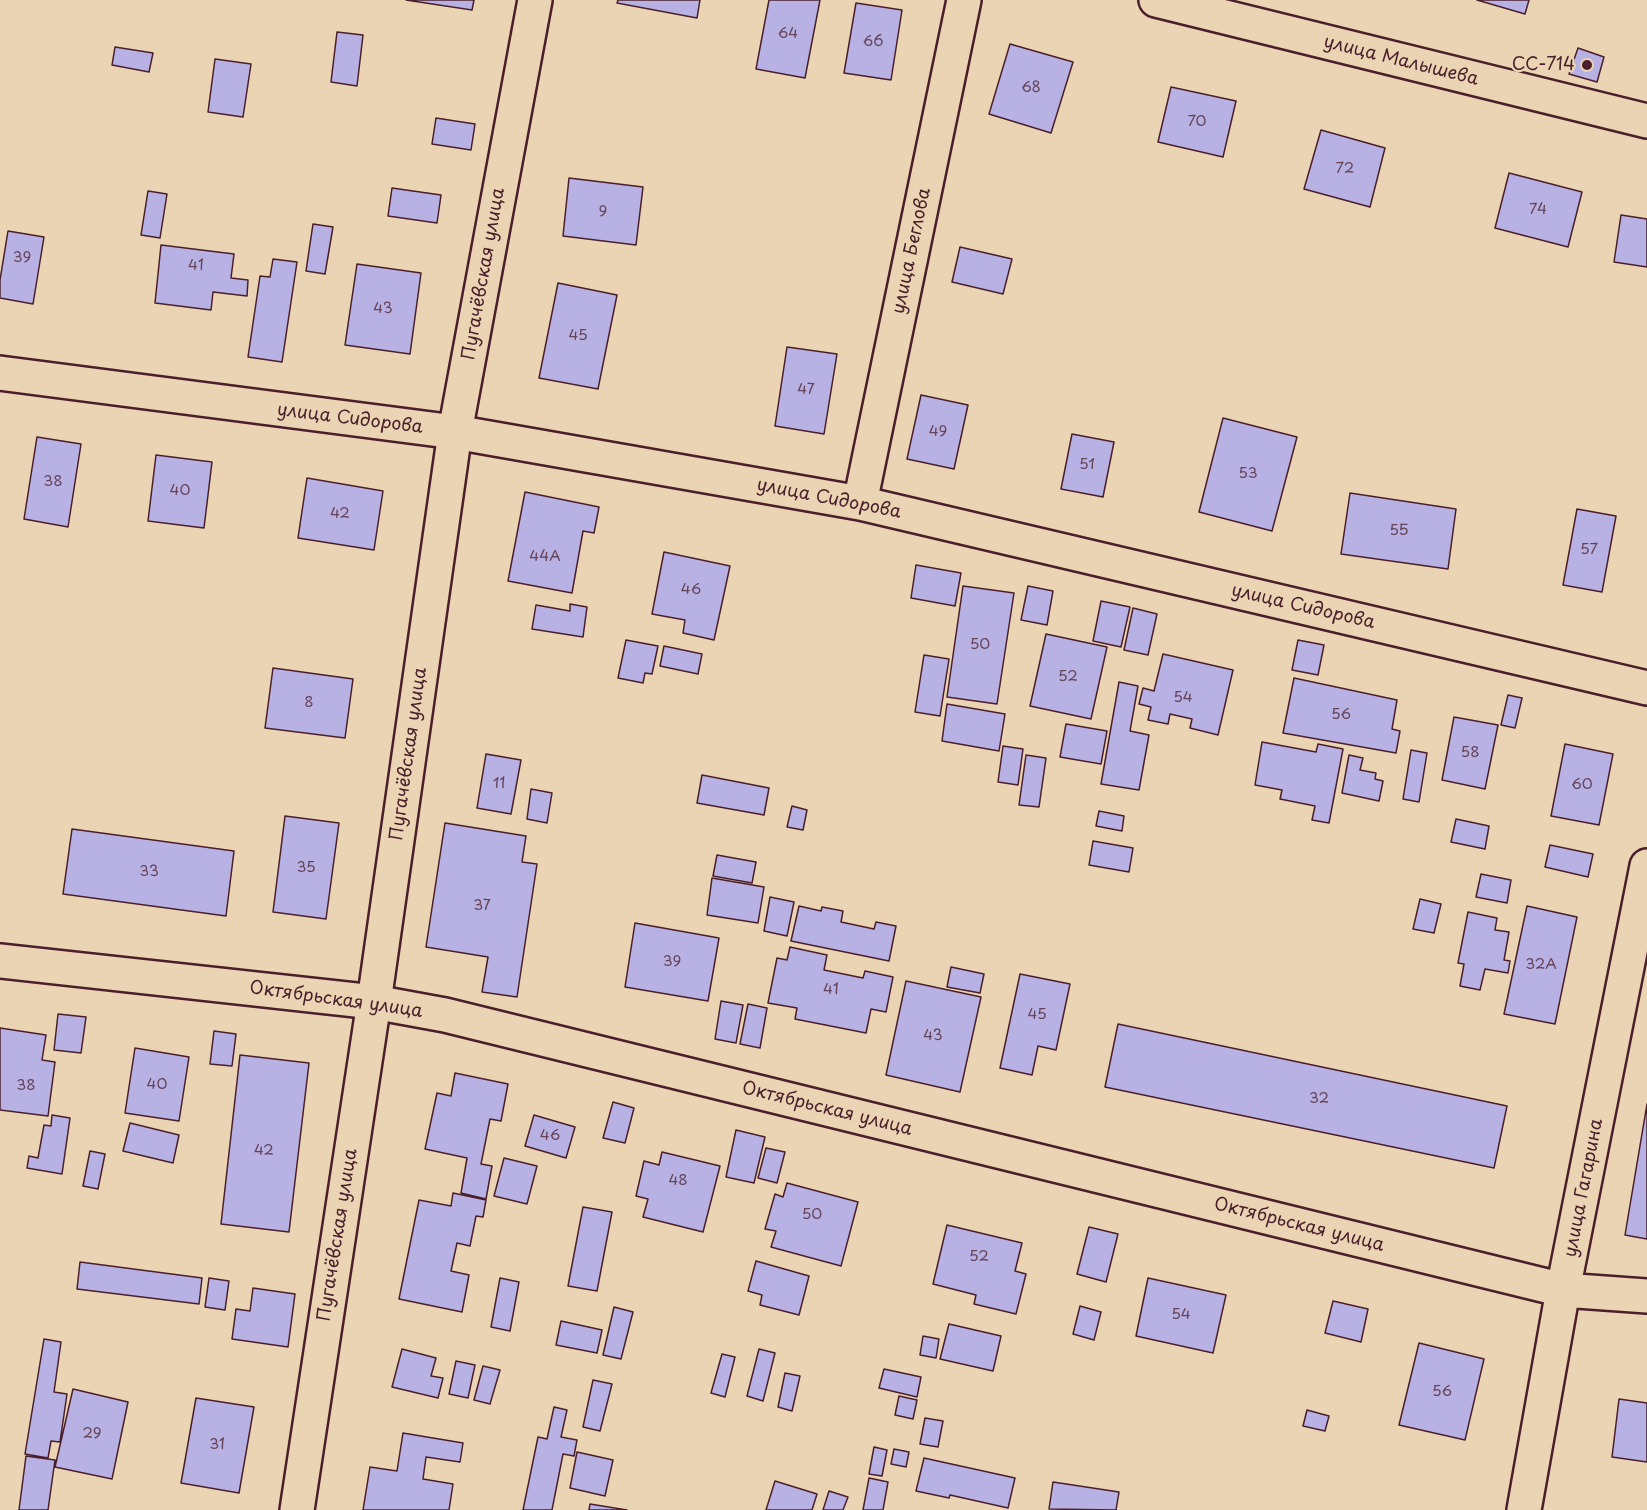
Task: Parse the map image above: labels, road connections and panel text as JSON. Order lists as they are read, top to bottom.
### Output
{
  "streets": {
    "street": [
      "улица Малышева",
      "улица Беглова",
      "Пугачёвская улица",
      "улица Сидорова",
      "Октябрьская улица",
      "улица Гагарина"
    ]
  },
  "crossings": [
    ["улица Беглова", "улица Сидорова"],
    ["Пугачёвская улица", "улица Сидорова"],
    ["Пугачёвская улица", "Октябрьская улица"],
    ["Октябрьская улица", "улица Гагарина"]
  ],
  "places": ["СС-714"],
  "house_numbers": [
    "64",
    "66",
    "68",
    "70",
    "72",
    "74",
    "9",
    "39",
    "41",
    "43",
    "45",
    "47",
    "49",
    "51",
    "53",
    "38",
    "40",
    "42",
    "55",
    "57",
    "44А",
    "46",
    "50",
    "52",
    "54",
    "8",
    "56",
    "58",
    "11",
    "60",
    "35",
    "33",
    "37",
    "39",
    "32А",
    "41",
    "45",
    "43",
    "40",
    "38",
    "32",
    "46",
    "42",
    "48",
    "50",
    "52",
    "54",
    "56",
    "29",
    "31"
  ]
}
